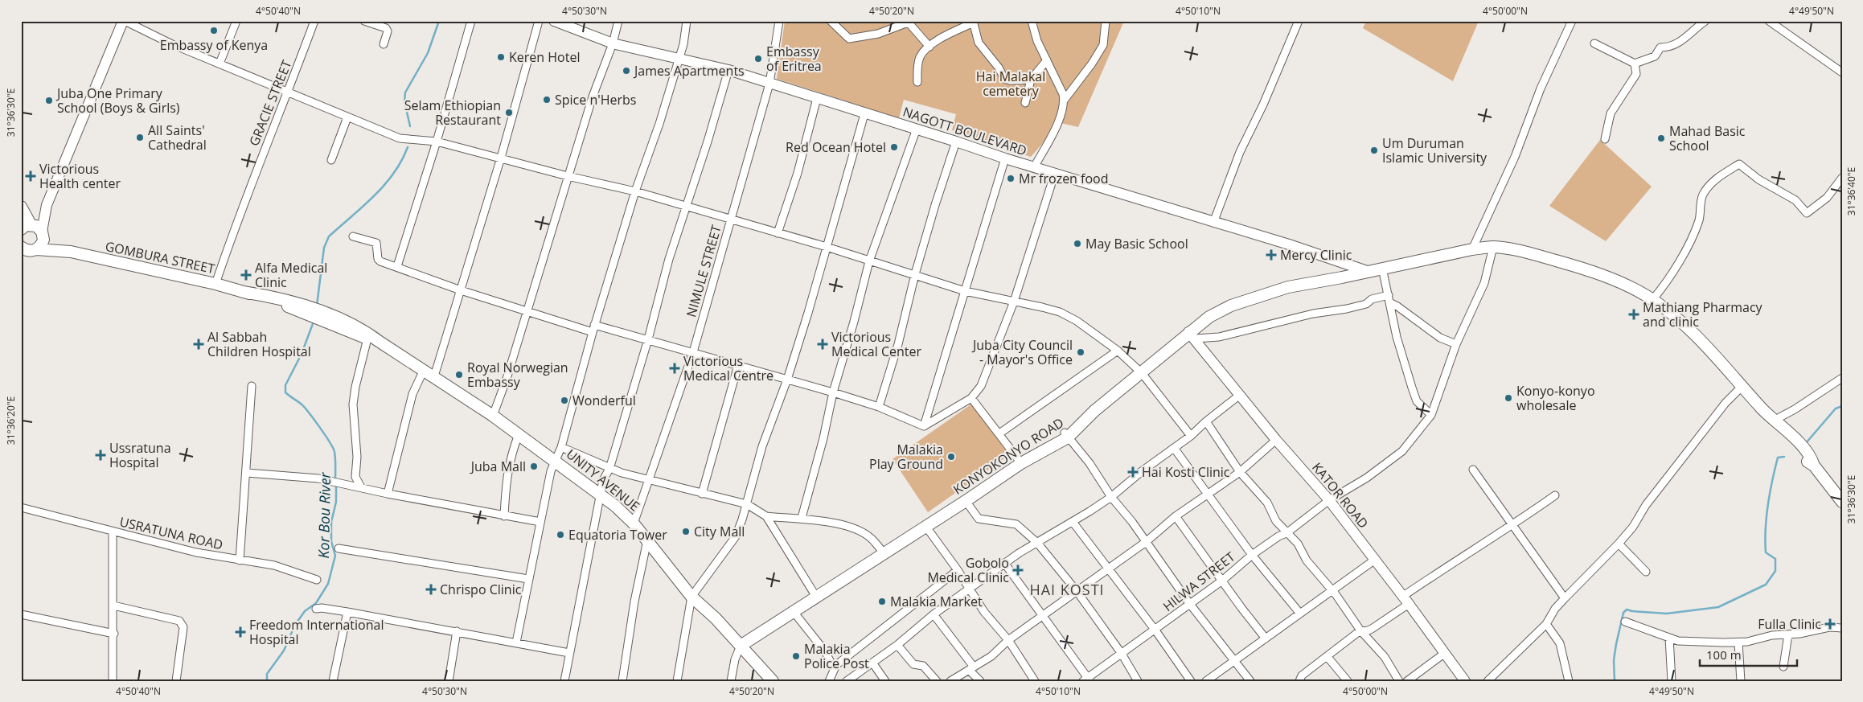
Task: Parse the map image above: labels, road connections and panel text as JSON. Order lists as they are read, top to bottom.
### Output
{
  "streets": {
    "main road": ["GOMBURA STREET", "KONYOKONYO ROAD", "UNITY AVENUE"],
    "street": [
      "GRACIE STREET",
      "NAGOTT BOULEVARD",
      "NIMULE STREET",
      "KATOR ROAD",
      "USRATUNA ROAD",
      "HILWA STREET"
    ]
  },
  "crossings": [
    ["GRACIE STREET", "GOMBURA STREET"],
    ["NAGOTT BOULEVARD", "NIMULE STREET"],
    ["NAGOTT BOULEVARD", "KONYOKONYO ROAD"],
    ["GOMBURA STREET", "UNITY AVENUE"],
    ["NIMULE STREET", "UNITY AVENUE"],
    ["KONYOKONYO ROAD", "UNITY AVENUE"],
    ["KONYOKONYO ROAD", "KATOR ROAD"],
    ["KONYOKONYO ROAD", "HILWA STREET"],
    ["KATOR ROAD", "HILWA STREET"]
  ],
  "districts": ["HAI KOSTI"],
  "water": ["Kor Bou River"],
  "parks": ["Hai Malakal cemetery"],
  "places": {
    "other": [
      "Embassy of Kenya",
      "Keren Hotel",
      "Embassy of Eritrea",
      "James Apartments",
      "Spice n'Herbs",
      "Juba One Primary School (Boys & Girls)",
      "Selam Ethiopian Restaurant",
      "All Saints' Cathedral",
      "Mahad Basic School",
      "Red Ocean Hotel",
      "Um Duruman Islamic University",
      "Mr frozen food",
      "May Basic School",
      "Juba City Council - Mayor's Office",
      "Royal Norwegian Embassy",
      "Konyo-konyo wholesale",
      "Wonderful",
      "Malakia Play Ground",
      "Juba Mall",
      "City Mall",
      "Equatoria Tower",
      "Malakia Market",
      "Malakia Police Post"
    ],
    "health": [
      "Victorious Health center",
      "Mercy Clinic",
      "Alfa Medical Clinic",
      "Mathiang Pharmacy and clinic",
      "Al Sabbah Children Hospital",
      "Victorious Medical Center",
      "Victorious Medical Centre",
      "Ussratuna Hospital",
      "Hai Kosti Clinic",
      "Gobolo Medical Clinic",
      "Chrispo Clinic",
      "Fulla Clinic",
      "Freedom International Hospital"
    ]
  },
  "scale_bar": "100 m",
  "coordinates": [
    "4°50'40\"N",
    "4°50'30\"N",
    "4°50'20\"N",
    "4°50'10\"N",
    "4°50'00\"N",
    "4°49'50\"N",
    "31°36'30\"E",
    "31°36'40\"E",
    "31°36'20\"E"
  ]
}
